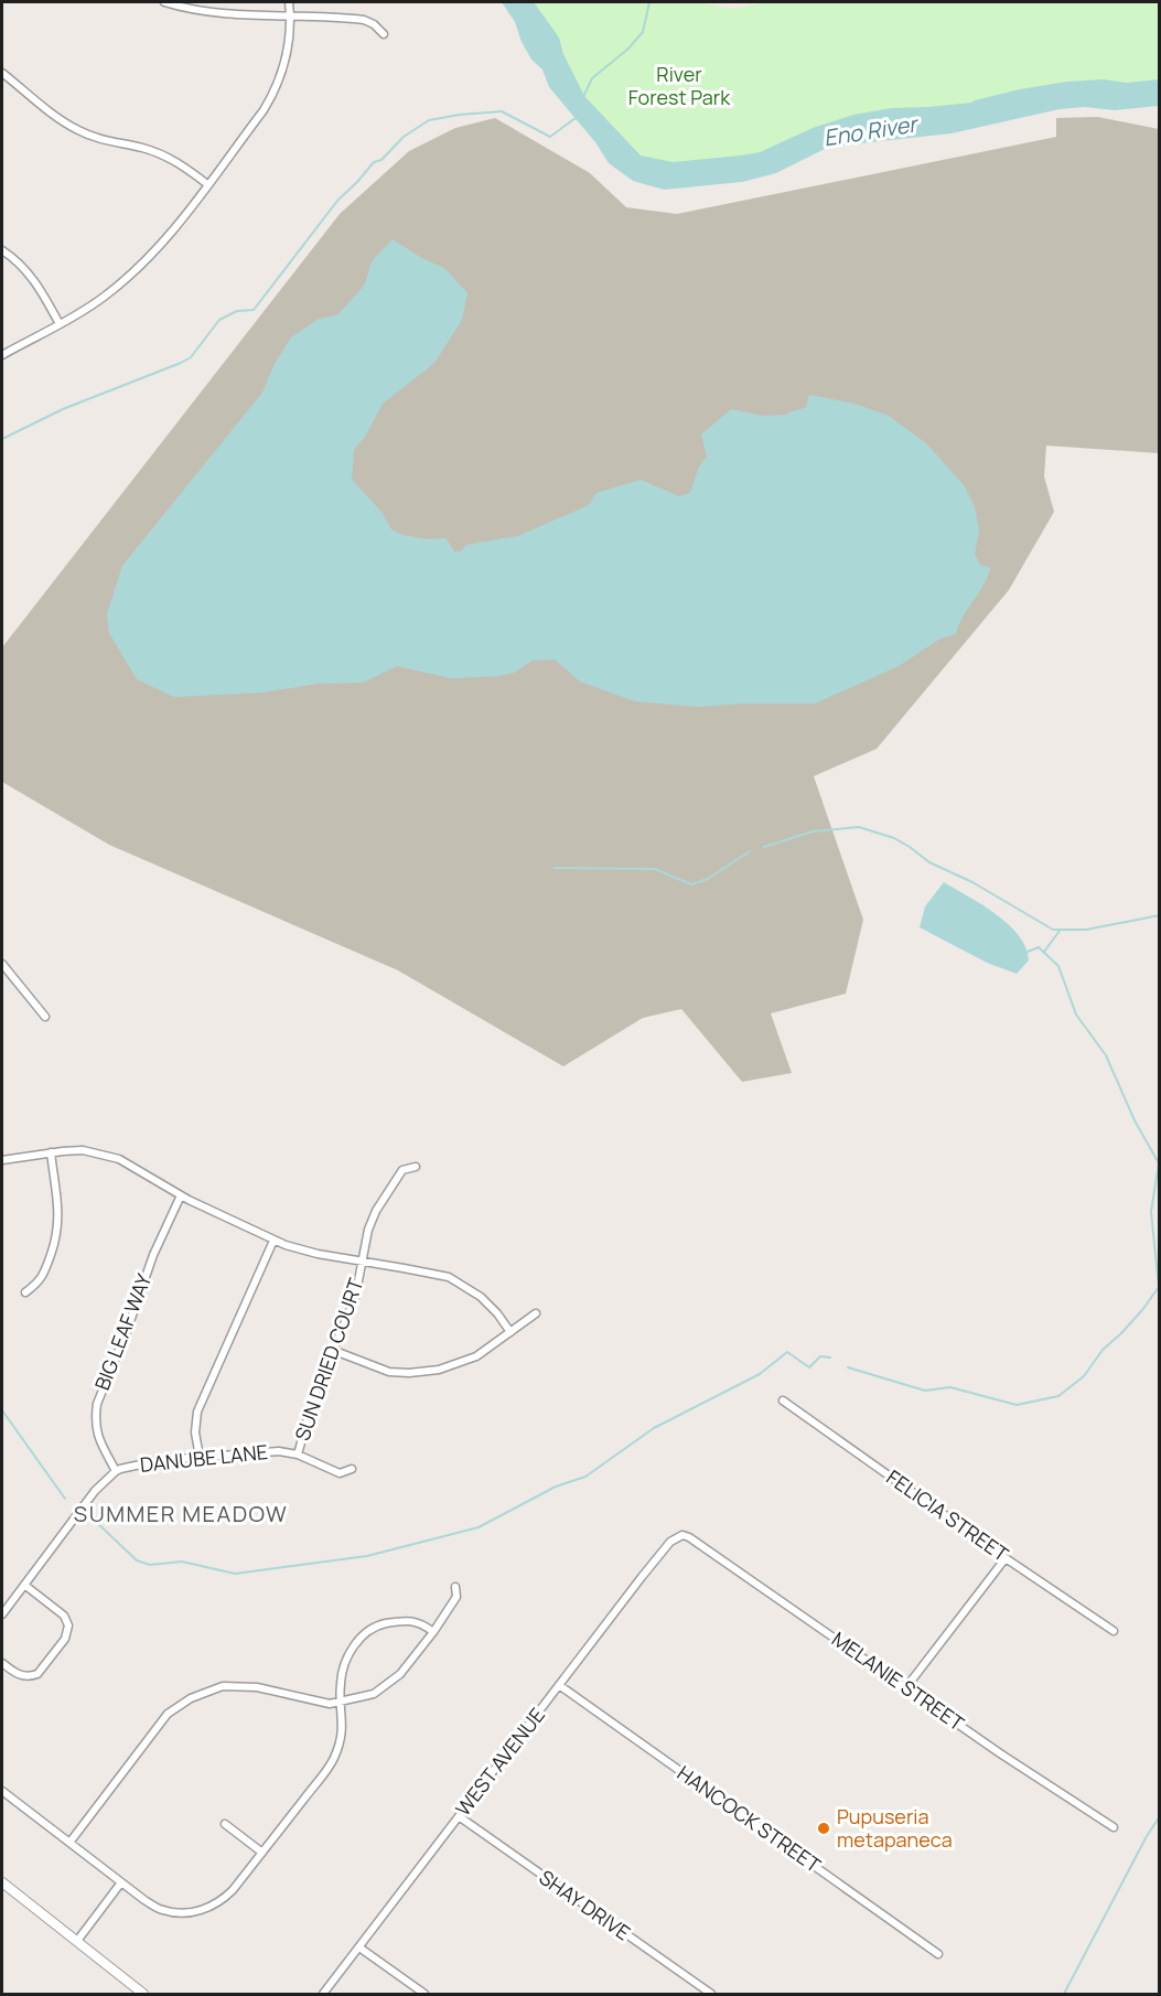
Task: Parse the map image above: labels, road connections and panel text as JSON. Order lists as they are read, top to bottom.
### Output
{
  "streets": {
    "street": [
      "BIG LEAF WAY",
      "SUN DRIED COURT",
      "DANUBE LANE",
      "FELICIA STREET",
      "MELANIE STREET",
      "WEST AVENUE",
      "HANCOCK STREET",
      "SHAY DRIVE"
    ]
  },
  "crossings": [
    ["BIG LEAF WAY", "DANUBE LANE"],
    ["SUN DRIED COURT", "DANUBE LANE"],
    ["MELANIE STREET", "WEST AVENUE"],
    ["WEST AVENUE", "HANCOCK STREET"],
    ["WEST AVENUE", "SHAY DRIVE"]
  ],
  "districts": ["SUMMER MEADOW"],
  "water": ["Eno River"],
  "parks": ["River Forest Park"],
  "places": ["Pupuseria metapaneca"]
}
